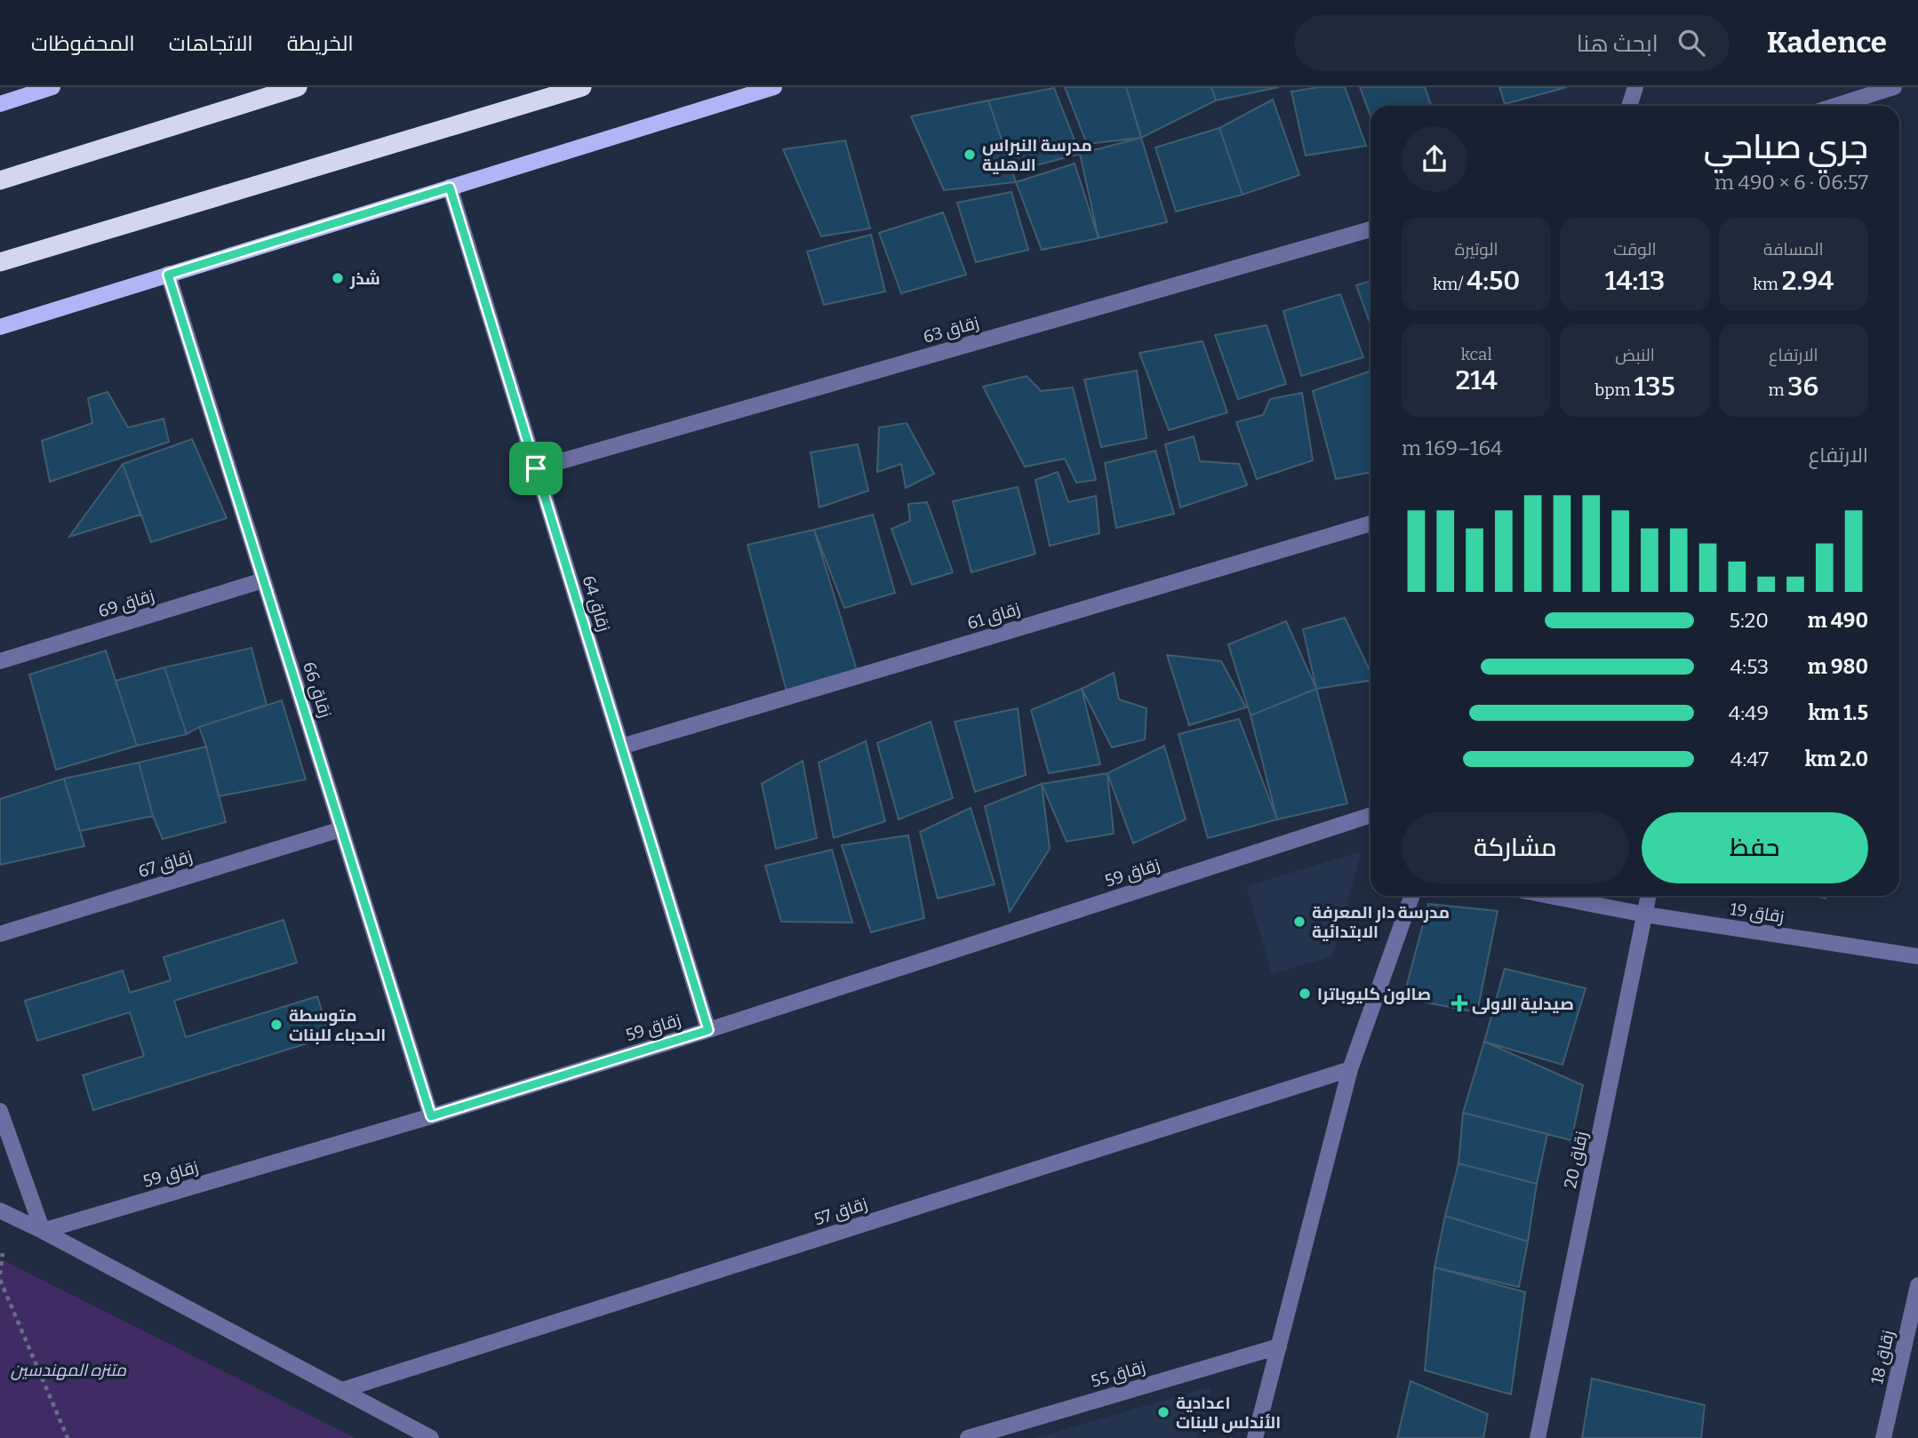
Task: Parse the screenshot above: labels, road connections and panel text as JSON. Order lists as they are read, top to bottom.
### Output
{
  "streets": {
    "street": [
      "زقاق 63",
      "زقاق 69",
      "زقاق 64",
      "زقاق 61",
      "زقاق 66",
      "زقاق 67",
      "زقاق 59",
      "زقاق 19",
      "زقاق 20",
      "زقاق 57",
      "زقاق 18",
      "زقاق 55"
    ]
  },
  "crossings": [
    ["زقاق 63", "زقاق 64"],
    ["زقاق 69", "زقاق 66"],
    ["زقاق 64", "زقاق 61"],
    ["زقاق 64", "زقاق 59"],
    ["زقاق 66", "زقاق 67"],
    ["زقاق 66", "زقاق 59"],
    ["زقاق 19", "زقاق 20"]
  ],
  "parks": ["متنزه المهندسين"],
  "places": {
    "other": [
      "مدرسة النبراس الاهلية",
      "شذر",
      "مدرسة دار المعرفة الابتدائية",
      "صالون كليوباترا",
      "متوسطة الحدباء للبنات",
      "اعدادية الأندلس للبنات"
    ],
    "health": ["صيدلية الاولى"]
  },
  "page": {
    "header": "Kadence",
    "search": "ابحث هنا",
    "nav": ["الخريطة", "الاتجاهات", "المحفوظات"],
    "heading": ["جري صباحي", "06:57 · 6 × 490 m"],
    "stats": [
      ["المسافة", "2.94 km"],
      ["الوقت", "14:13"],
      ["الوتيرة", "4:50 /km"],
      ["الارتفاع", "36 m"],
      ["النبض", "135 bpm"],
      ["kcal", "214"]
    ],
    "chart": ["الارتفاع", "164–169 m"],
    "list": [
      {
        "name": "490 m",
        "note": "5:20"
      },
      {
        "name": "980 m",
        "note": "4:53"
      },
      {
        "name": "1.5 km",
        "note": "4:49"
      },
      {
        "name": "2.0 km",
        "note": "4:47"
      }
    ],
    "buttons": ["حفظ", "مشاركة"]
  }
}
